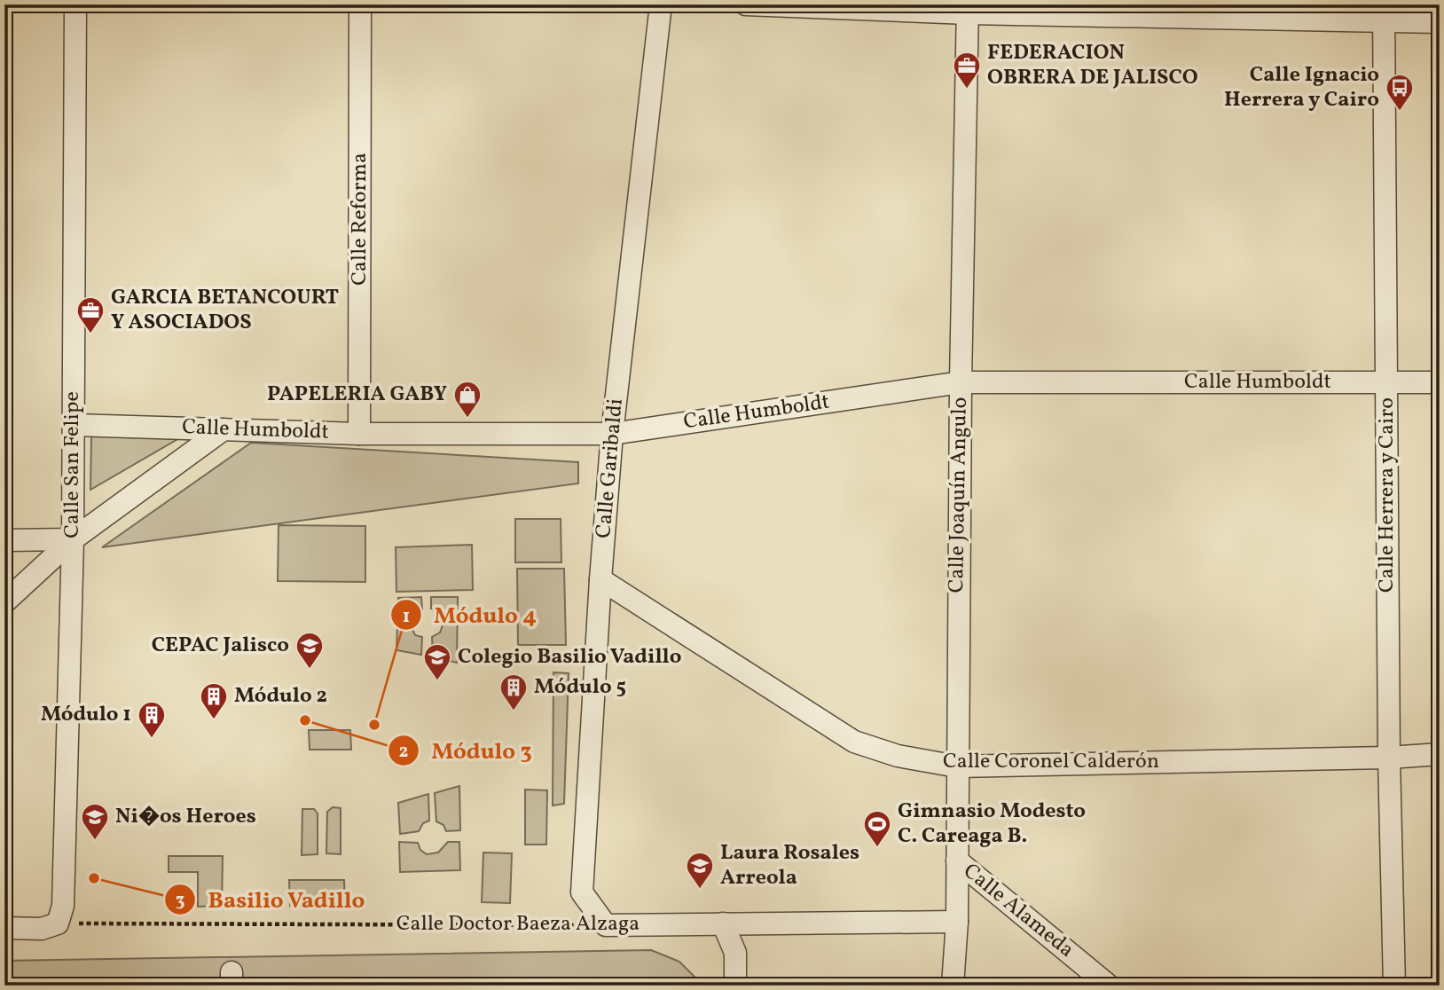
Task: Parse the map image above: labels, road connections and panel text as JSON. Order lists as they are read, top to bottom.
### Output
{
  "streets": {
    "street": [
      "Calle Reforma",
      "Calle Humboldt",
      "Calle San Felipe",
      "Calle Garibaldi",
      "Calle Joaquín Angulo",
      "Calle Herrera y Cairo",
      "Calle Coronel Calderón",
      "Calle Alameda",
      "Calle Doctor Baeza Alzaga"
    ]
  },
  "crossings": [
    ["Calle Reforma", "Calle Humboldt"],
    ["Calle Humboldt", "Calle San Felipe"],
    ["Calle Humboldt", "Calle Garibaldi"],
    ["Calle Humboldt", "Calle Joaquín Angulo"],
    ["Calle Humboldt", "Calle Herrera y Cairo"],
    ["Calle San Felipe", "Calle Doctor Baeza Alzaga"],
    ["Calle Garibaldi", "Calle Coronel Calderón"],
    ["Calle Garibaldi", "Calle Doctor Baeza Alzaga"],
    ["Calle Joaquín Angulo", "Calle Coronel Calderón"],
    ["Calle Joaquín Angulo", "Calle Alameda"],
    ["Calle Joaquín Angulo", "Calle Doctor Baeza Alzaga"],
    ["Calle Herrera y Cairo", "Calle Coronel Calderón"]
  ],
  "places": {
    "office": ["FEDERACION OBRERA DE JALISCO", "GARCIA BETANCOURT Y ASOCIADOS"],
    "bus stop": ["Calle Ignacio Herrera y Cairo"],
    "shop": ["PAPELERIA GABY"],
    "school or university": [
      "CEPAC Jalisco",
      "Colegio Basilio Vadillo",
      "Ni�os Heroes",
      "Laura Rosales Arreola"
    ],
    "building": ["Módulo 5", "Módulo 2", "Módulo 1"],
    "other": ["Módulo 3", "Módulo 4", "Basilio Vadillo"],
    "sports": ["Gimnasio Modesto C. Careaga B."]
  }
}
